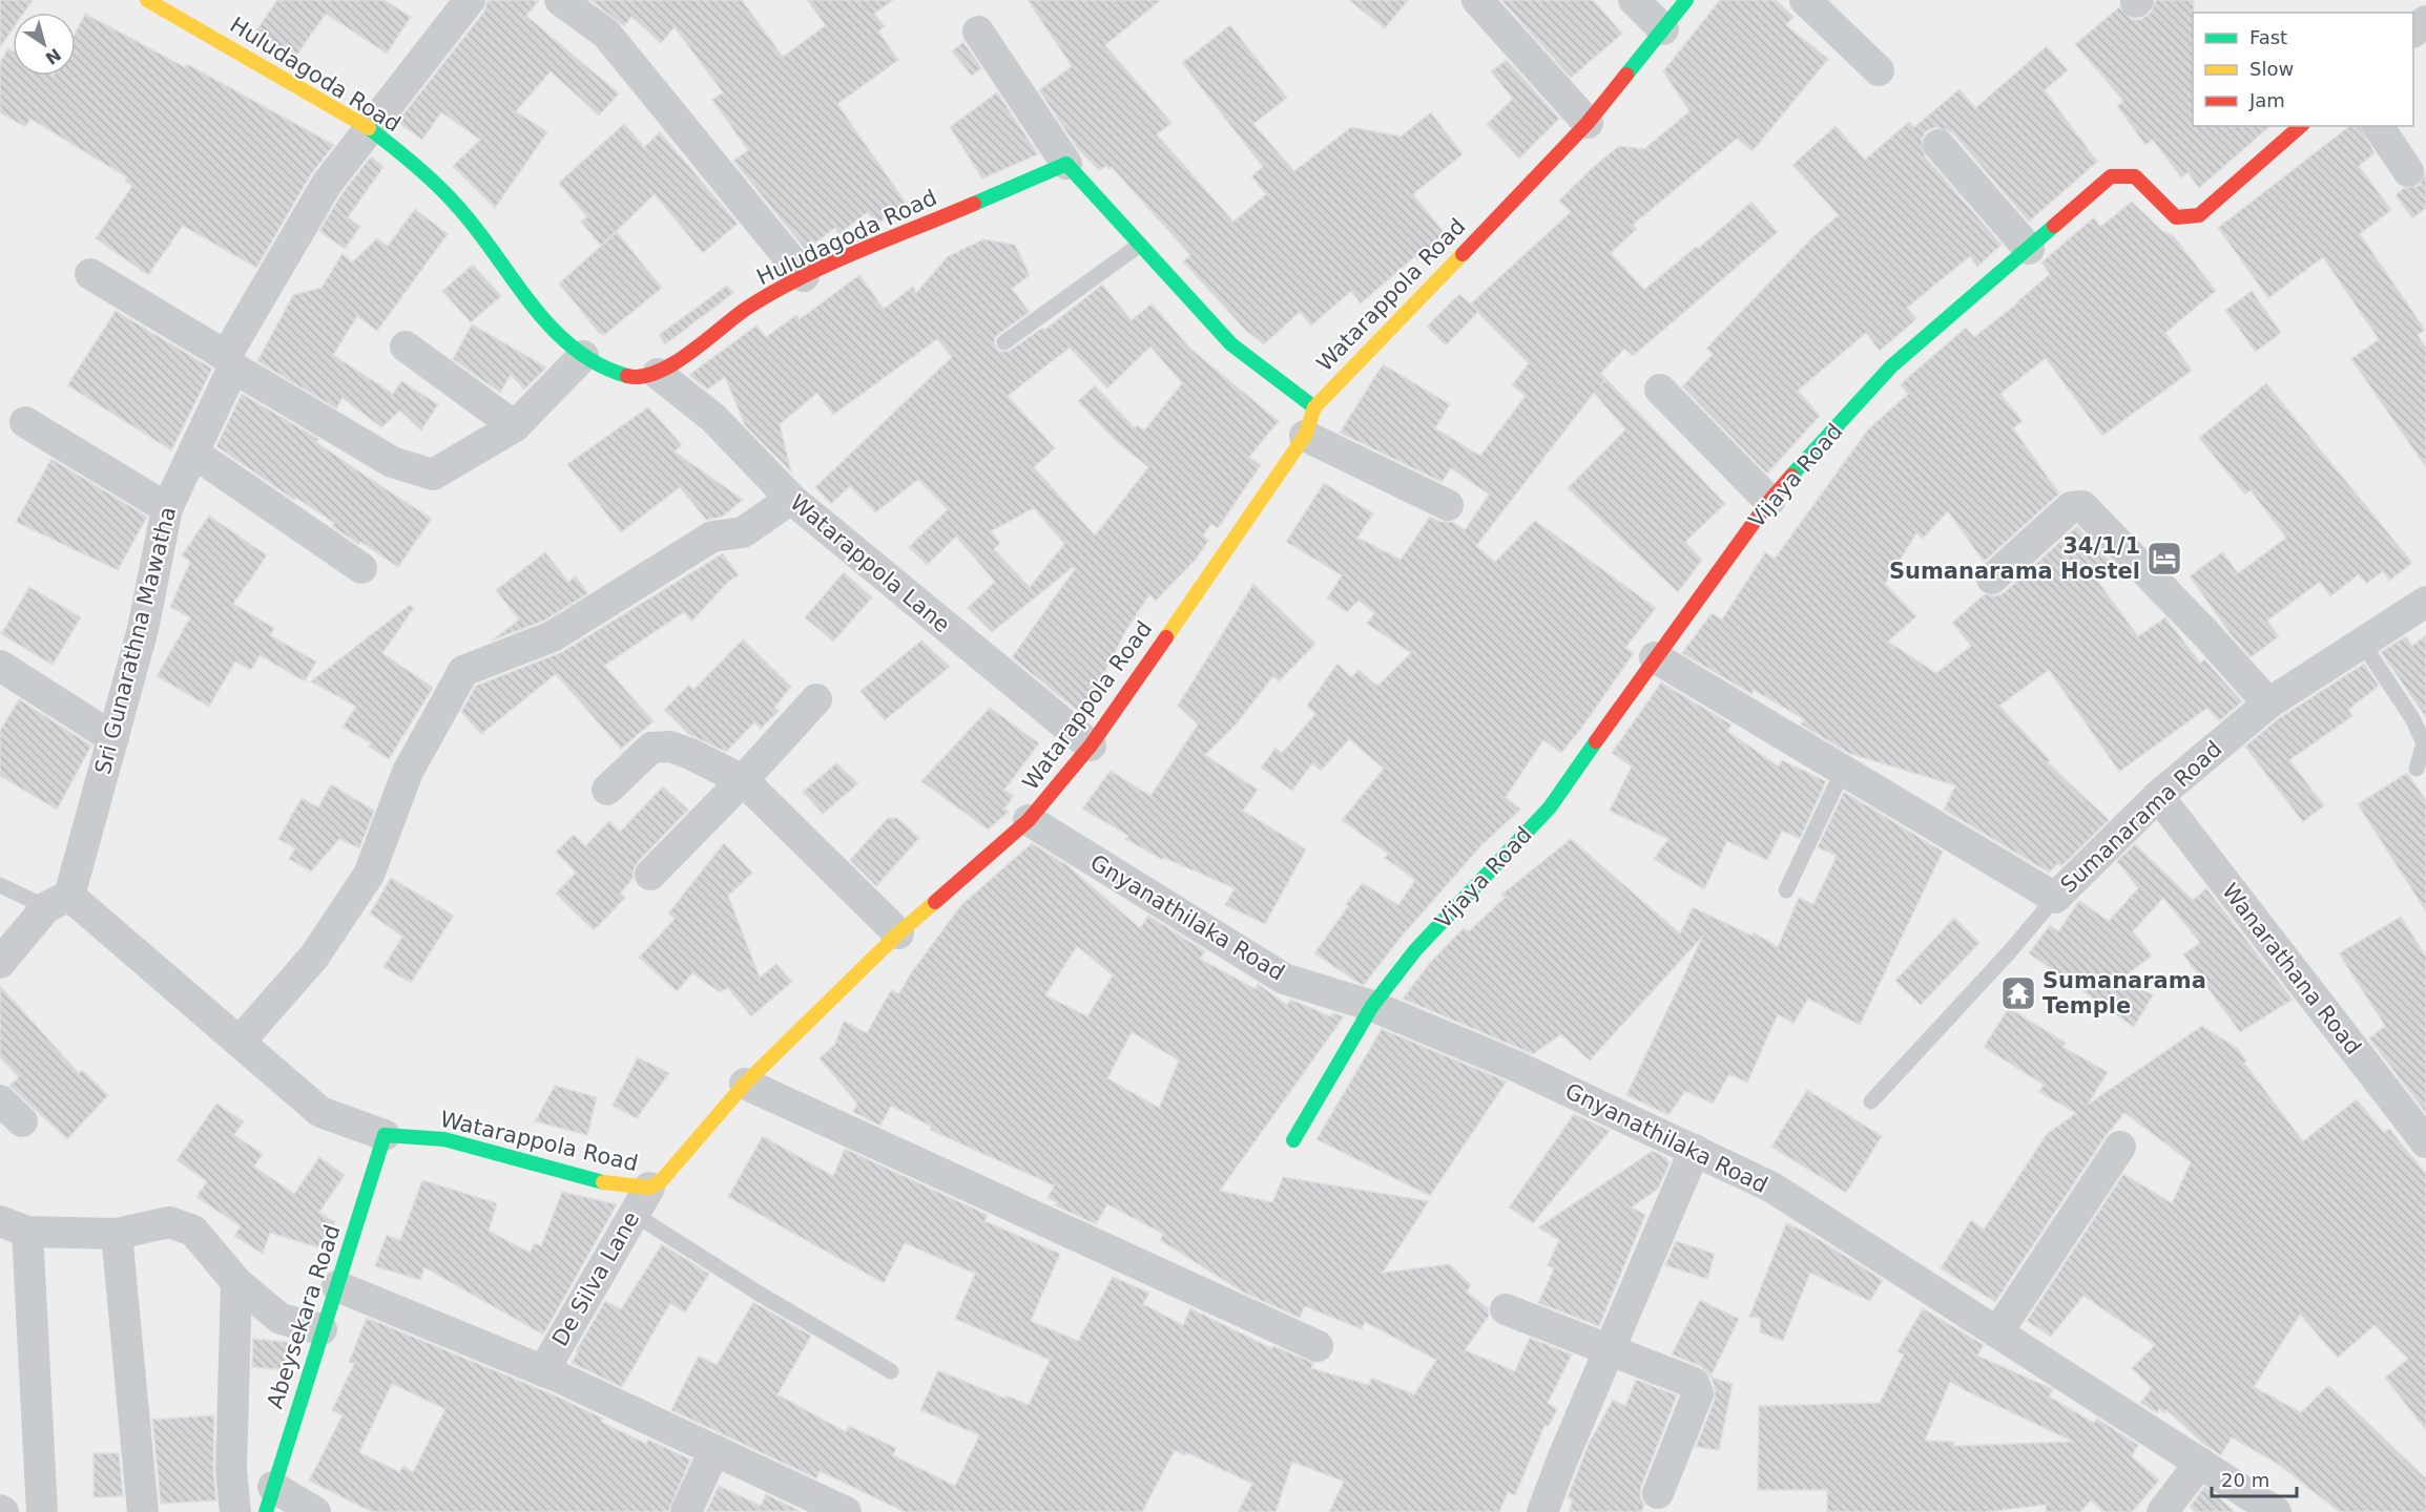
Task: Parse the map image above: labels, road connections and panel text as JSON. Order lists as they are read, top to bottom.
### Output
{
  "streets": {
    "street": [
      "Huludagoda Road",
      "Watarappola Road",
      "Vijaya Road",
      "Watarappola Lane",
      "Sri Gunarathna Mawatha",
      "Sumanarama Road",
      "Gnyanathilaka Road",
      "Wanarathana Road",
      "De Silva Lane",
      "Abeysekara Road"
    ]
  },
  "crossings": [
    ["Huludagoda Road", "Watarappola Lane"],
    ["Huludagoda Road", "Sri Gunarathna Mawatha"],
    ["Watarappola Road", "Watarappola Lane"],
    ["Watarappola Road", "Gnyanathilaka Road"],
    ["Watarappola Road", "De Silva Lane"],
    ["Watarappola Road", "Abeysekara Road"],
    ["Vijaya Road", "Sumanarama Road"],
    ["Vijaya Road", "Gnyanathilaka Road"],
    ["Sumanarama Road", "Wanarathana Road"]
  ],
  "places": {
    "hotel": ["34/1/1 Sumanarama Hostel"],
    "temple": ["Sumanarama Temple"]
  },
  "legend": ["Fast", "Slow", "Jam"],
  "scale_bar": "20 m",
  "north": "bottom right"
}
